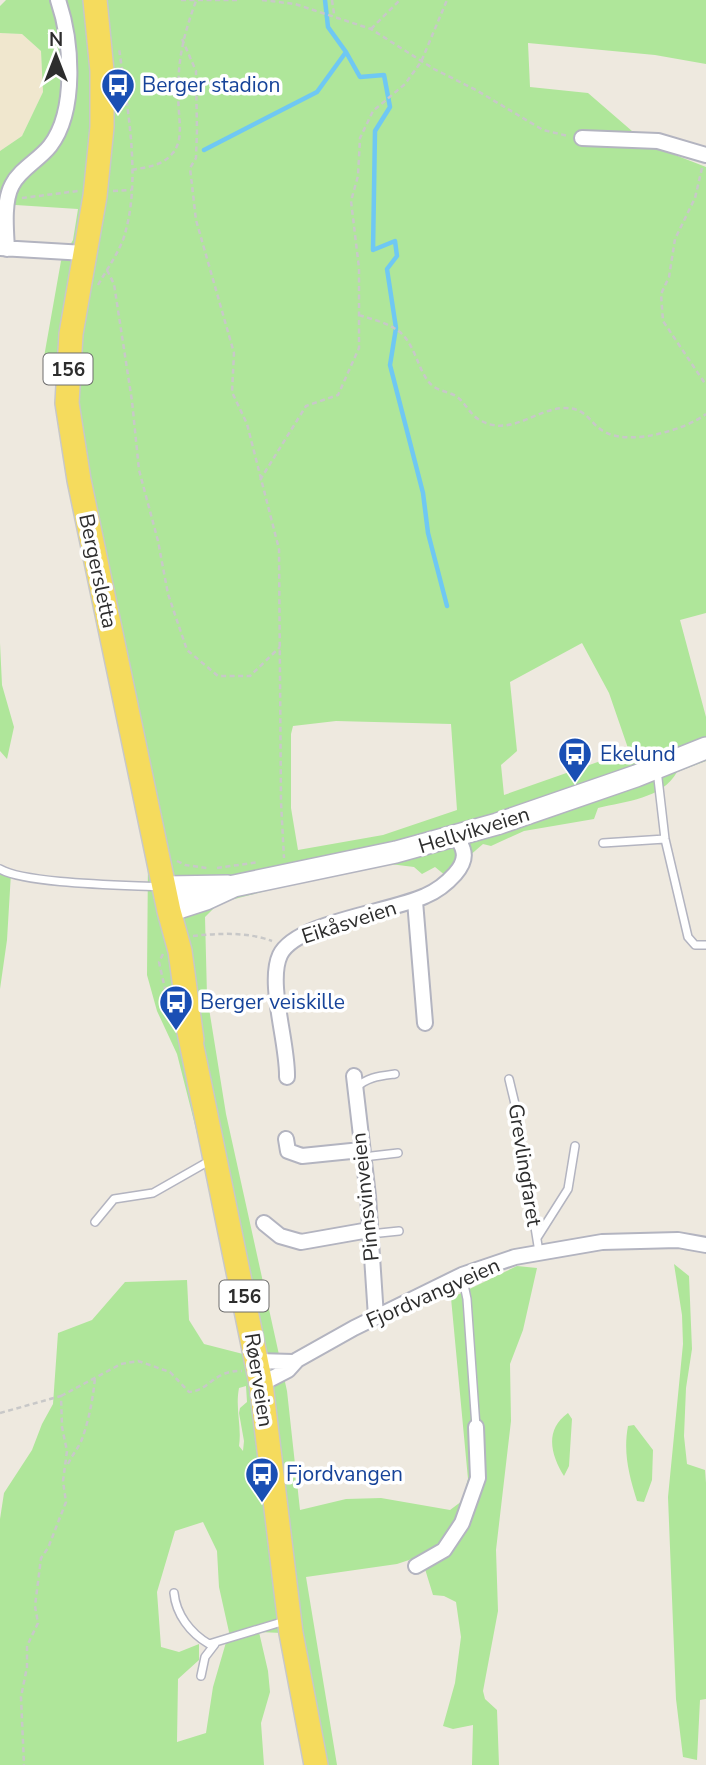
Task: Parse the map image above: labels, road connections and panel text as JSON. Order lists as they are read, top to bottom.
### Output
{
  "streets": {
    "main road": [
      "156",
      "Bergersletta",
      "Hellvikveien",
      "Røerveien"
    ],
    "street": ["Eikåsveien", "Pinnsvinveien", "Fjordvangveien"],
    "lane": ["Grevlingfaret"]
  },
  "crossings": [
    ["Bergersletta", "Hellvikveien"],
    ["Bergersletta", "Røerveien"],
    ["Hellvikveien", "Eikåsveien"],
    ["Hellvikveien", "Røerveien"],
    ["Grevlingfaret", "Fjordvangveien"],
    ["Pinnsvinveien", "Fjordvangveien"],
    ["Fjordvangveien", "Røerveien"]
  ],
  "places": {
    "bus stop": [
      "Berger stadion",
      "Ekelund",
      "Berger veiskille",
      "Fjordvangen"
    ]
  },
  "north": "top"
}
